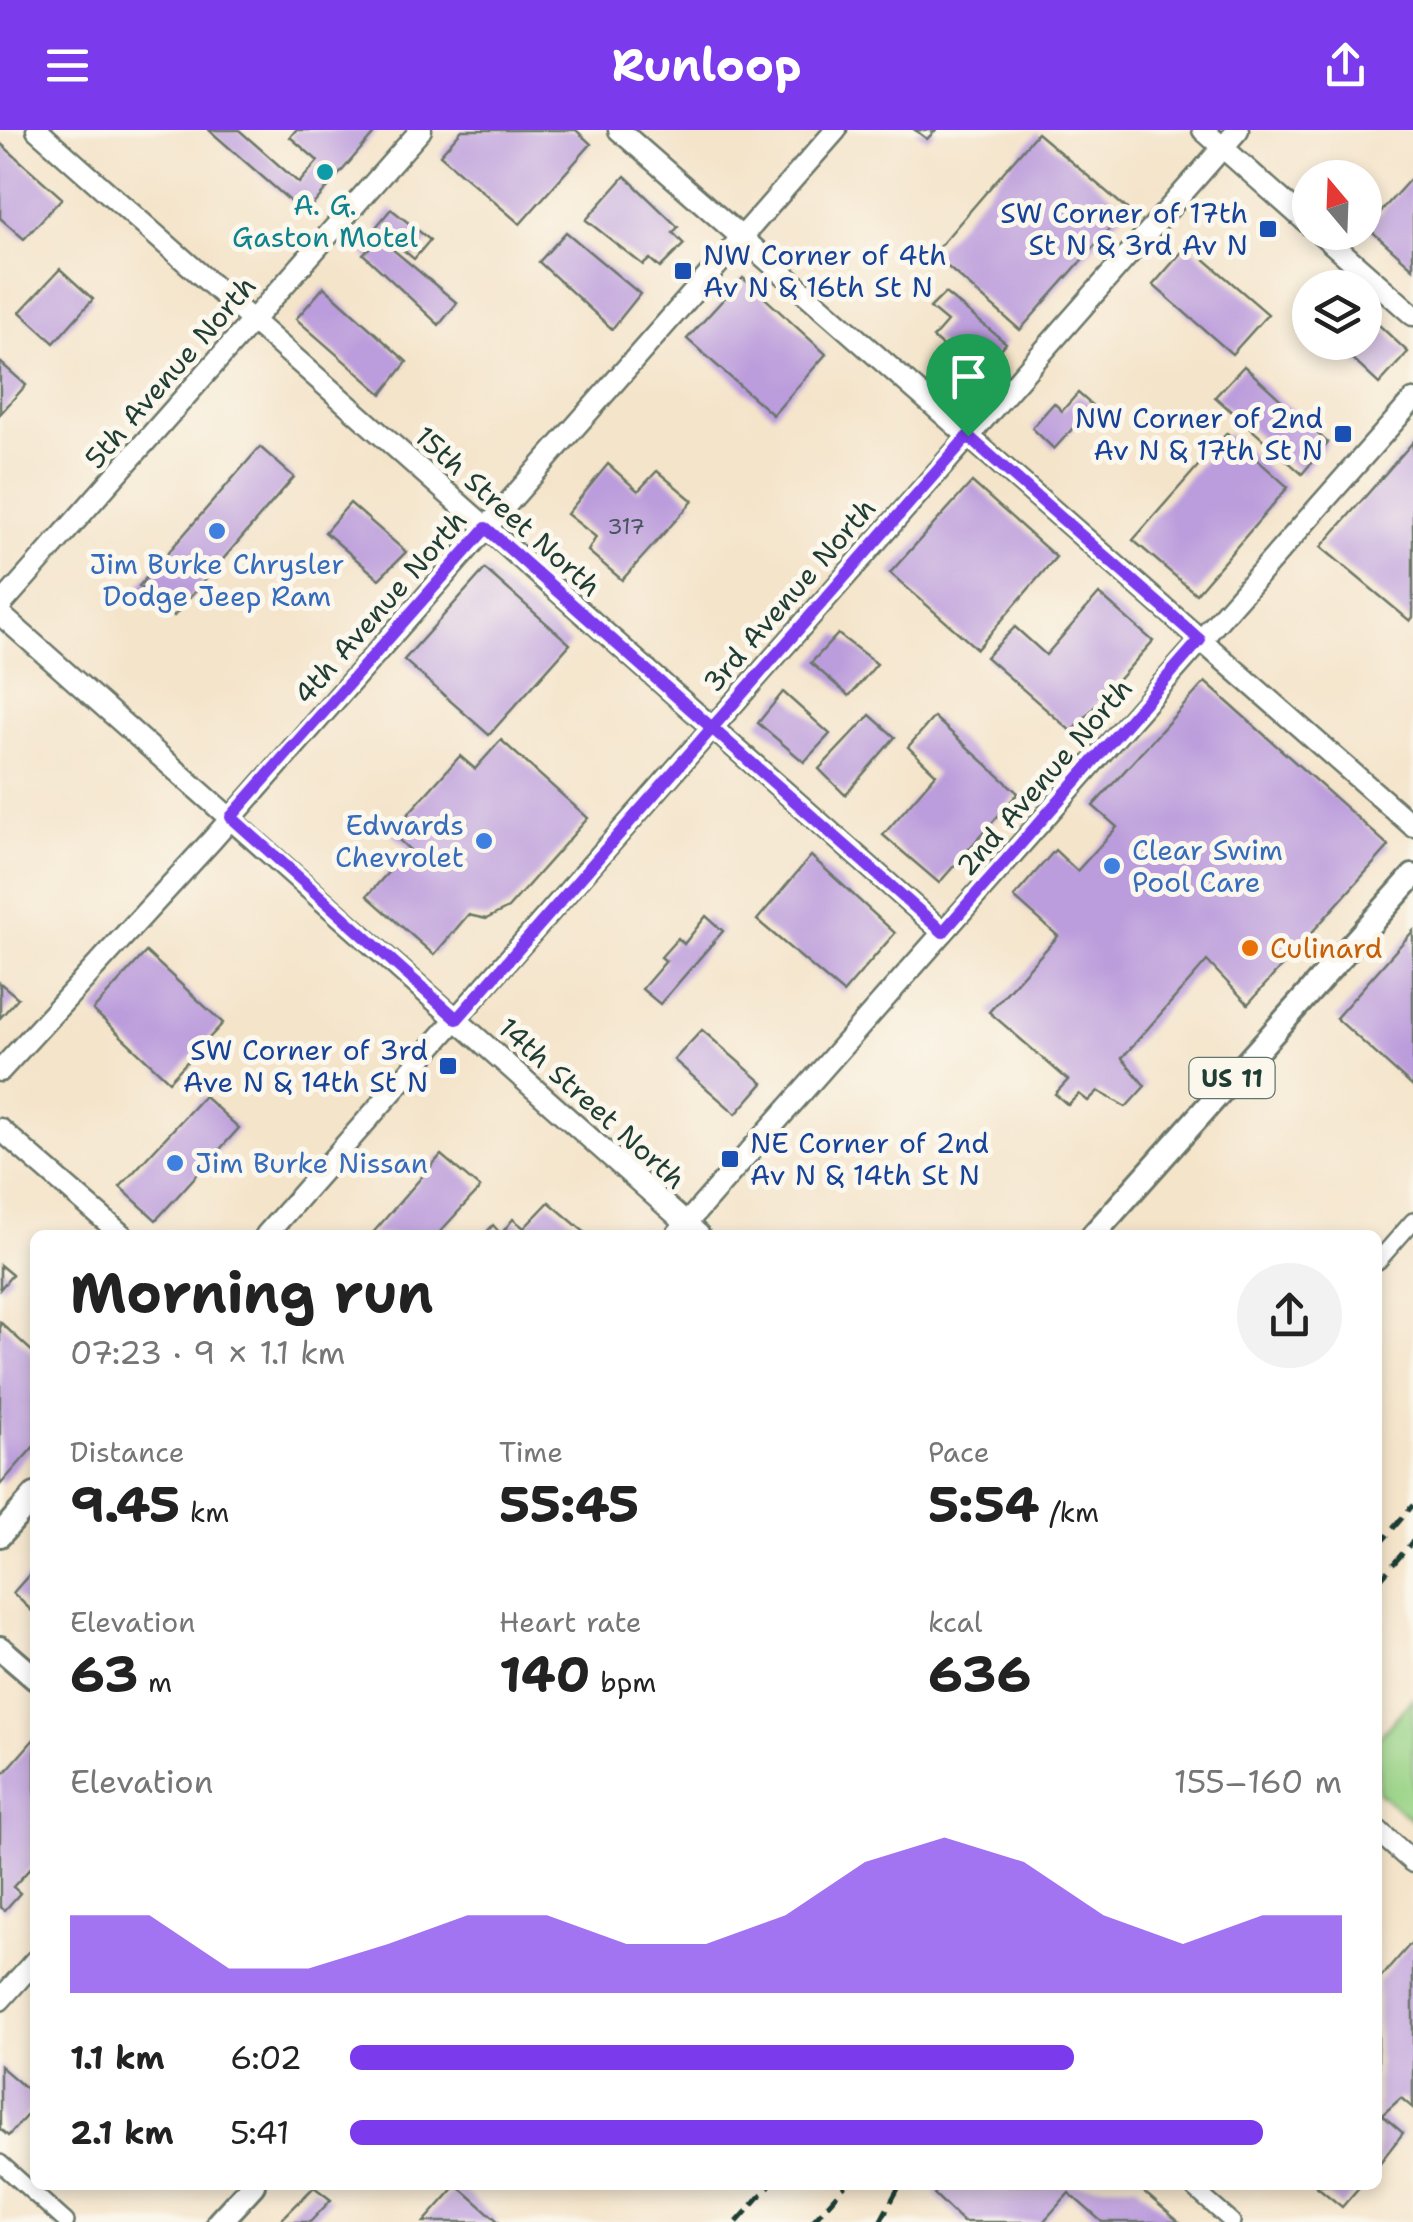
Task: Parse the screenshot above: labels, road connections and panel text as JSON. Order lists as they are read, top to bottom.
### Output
{
  "streets": {
    "main road": ["US 11"],
    "street": [
      "5th Avenue North",
      "15th Street North",
      "3rd Avenue North",
      "4th Avenue North",
      "2nd Avenue North",
      "14th Street North"
    ]
  },
  "crossings": [
    ["5th Avenue North", "15th Street North"],
    ["15th Street North", "3rd Avenue North"],
    ["15th Street North", "4th Avenue North"],
    ["15th Street North", "2nd Avenue North"],
    ["3rd Avenue North", "14th Street North"],
    ["4th Avenue North", "14th Street North"]
  ],
  "places": {
    "other": [
      "A. G. Gaston Motel",
      "Jim Burke Chrysler Dodge Jeep Ram",
      "Edwards Chevrolet",
      "Clear Swim Pool Care",
      "Culinard",
      "Jim Burke Nissan"
    ],
    "transit": [
      "SW Corner of 17th St N & 3rd Av N",
      "NW Corner of 4th Av N & 16th St N",
      "NW Corner of 2nd Av N & 17th St N",
      "SW Corner of 3rd Ave N & 14th St N",
      "NE Corner of 2nd Av N & 14th St N"
    ]
  },
  "house_numbers": ["317"],
  "north": "top",
  "page": {
    "header": "Runloop",
    "heading": ["Morning run", "07:23 · 9 × 1.1 km"],
    "stats": [
      ["Distance", "9.45 km"],
      ["Time", "55:45"],
      ["Pace", "5:54 /km"],
      ["Elevation", "63 m"],
      ["Heart rate", "140 bpm"],
      ["kcal", "636"]
    ],
    "chart": ["Elevation", "155–160 m"],
    "list": [
      {
        "name": "1.1 km",
        "note": "6:02"
      },
      {
        "name": "2.1 km",
        "note": "5:41"
      }
    ]
  }
}
